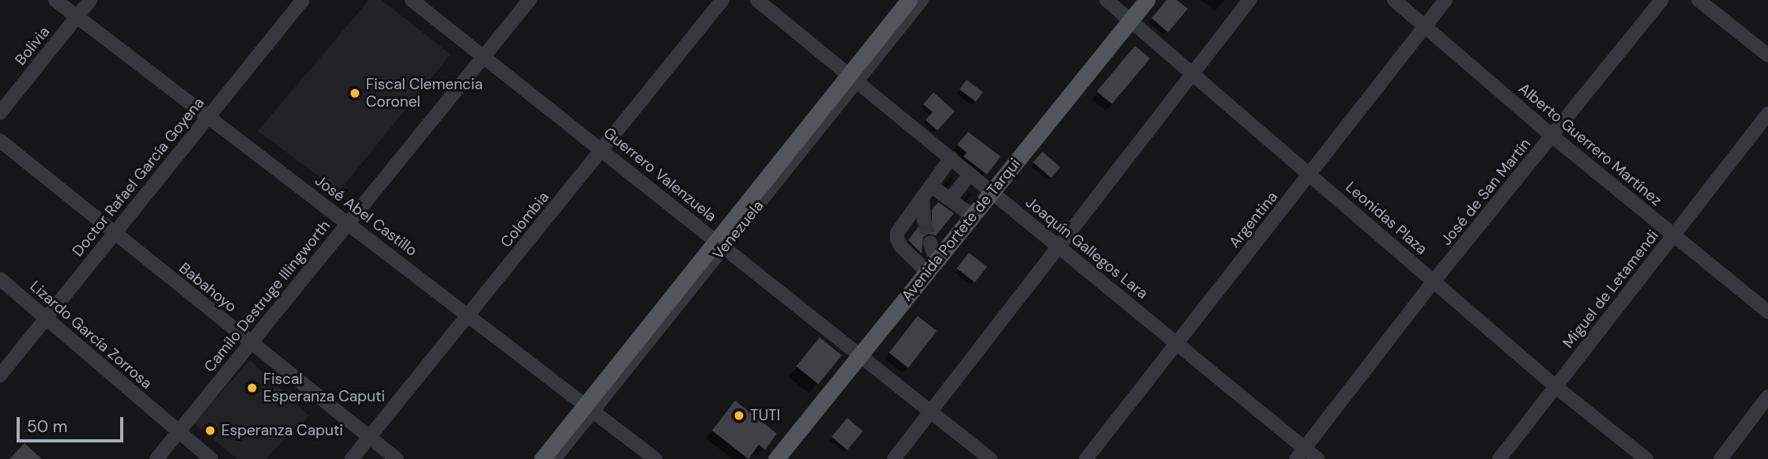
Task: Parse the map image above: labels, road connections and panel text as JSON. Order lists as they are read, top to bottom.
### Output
{
  "streets": {
    "main road": ["Venezuela", "Avenida Portete de Tarqui"],
    "street": [
      "Bolivia",
      "Alberto Guerrero Martínez",
      "Guerrero Valenzuela",
      "Doctor Rafael García Goyena",
      "José de San Martín",
      "José Abel Castillo",
      "Leonidas Plaza",
      "Colombia",
      "Argentina",
      "Joaquín Gallegos Lara",
      "Babahoyo",
      "Miguel de Letamendi",
      "Camilo Destruge Illingworth",
      "Lizardo García Zorrosa"
    ]
  },
  "crossings": [
    ["Bolivia", "José Abel Castillo"],
    ["Alberto Guerrero Martínez", "José de San Martín"],
    ["Alberto Guerrero Martínez", "Argentina"],
    ["Alberto Guerrero Martínez", "Miguel de Letamendi"],
    ["Guerrero Valenzuela", "Colombia"],
    ["Guerrero Valenzuela", "Venezuela"],
    ["Guerrero Valenzuela", "Avenida Portete de Tarqui"],
    ["Guerrero Valenzuela", "Camilo Destruge Illingworth"],
    ["Doctor Rafael García Goyena", "José Abel Castillo"],
    ["Doctor Rafael García Goyena", "Babahoyo"],
    ["Doctor Rafael García Goyena", "Lizardo García Zorrosa"],
    ["José de San Martín", "Leonidas Plaza"],
    ["José de San Martín", "Joaquín Gallegos Lara"],
    ["José Abel Castillo", "Colombia"],
    ["José Abel Castillo", "Venezuela"],
    ["José Abel Castillo", "Camilo Destruge Illingworth"],
    ["Leonidas Plaza", "Argentina"],
    ["Leonidas Plaza", "Avenida Portete de Tarqui"],
    ["Leonidas Plaza", "Miguel de Letamendi"],
    ["Colombia", "Babahoyo"],
    ["Argentina", "Joaquín Gallegos Lara"],
    ["Venezuela", "Joaquín Gallegos Lara"],
    ["Avenida Portete de Tarqui", "Joaquín Gallegos Lara"],
    ["Babahoyo", "Camilo Destruge Illingworth"],
    ["Camilo Destruge Illingworth", "Lizardo García Zorrosa"]
  ],
  "places": [
    "Fiscal Clemencia Coronel",
    "Fiscal Esperanza Caputi",
    "TUTI",
    "Esperanza Caputi"
  ],
  "scale_bar": "50 m"
}
